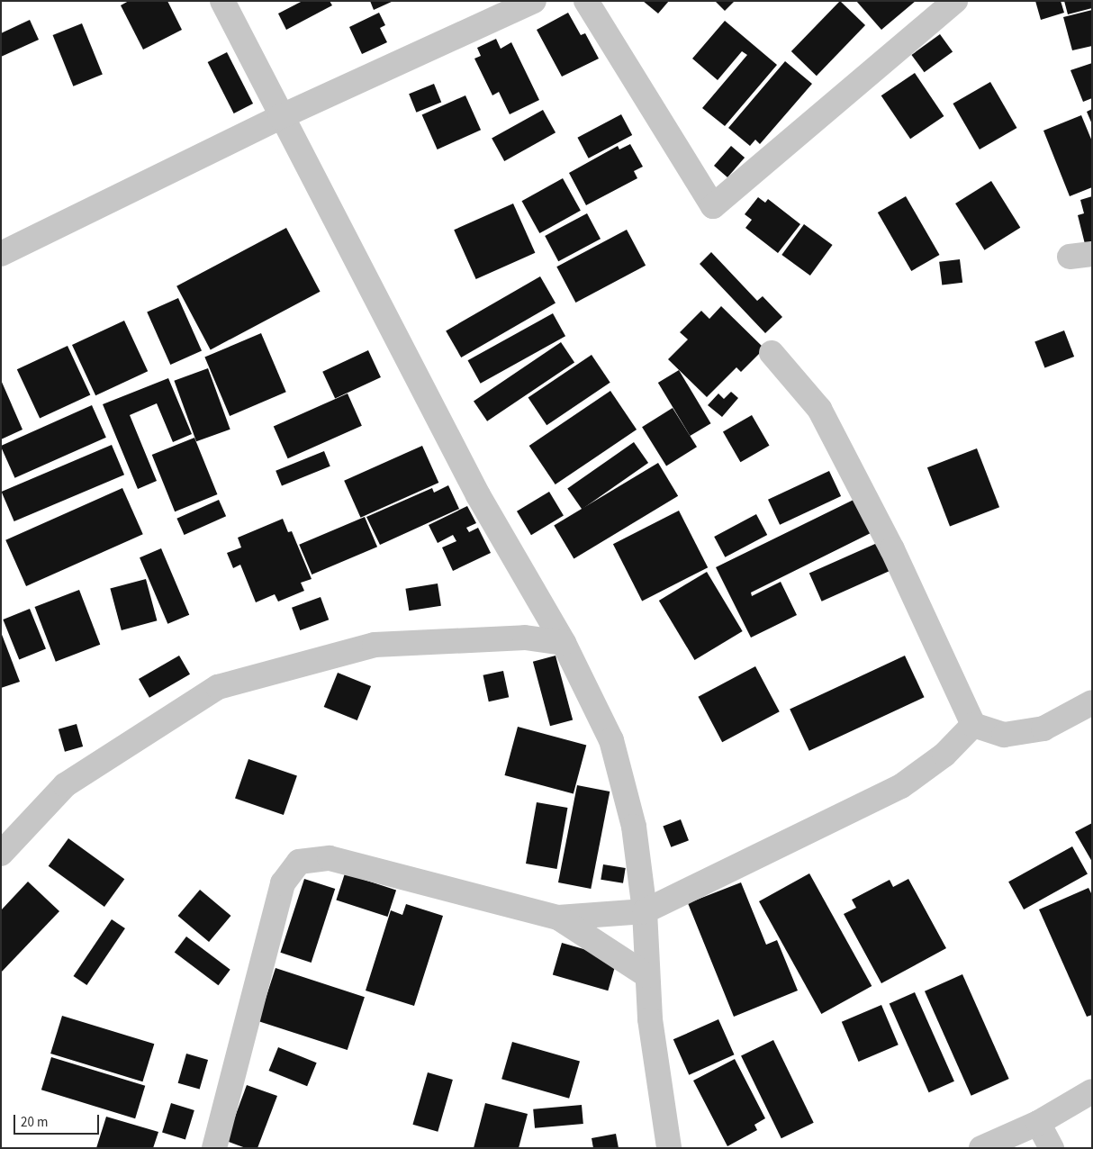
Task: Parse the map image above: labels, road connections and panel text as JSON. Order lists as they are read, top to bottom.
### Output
{
  "scale_bar": "20 m"
}
